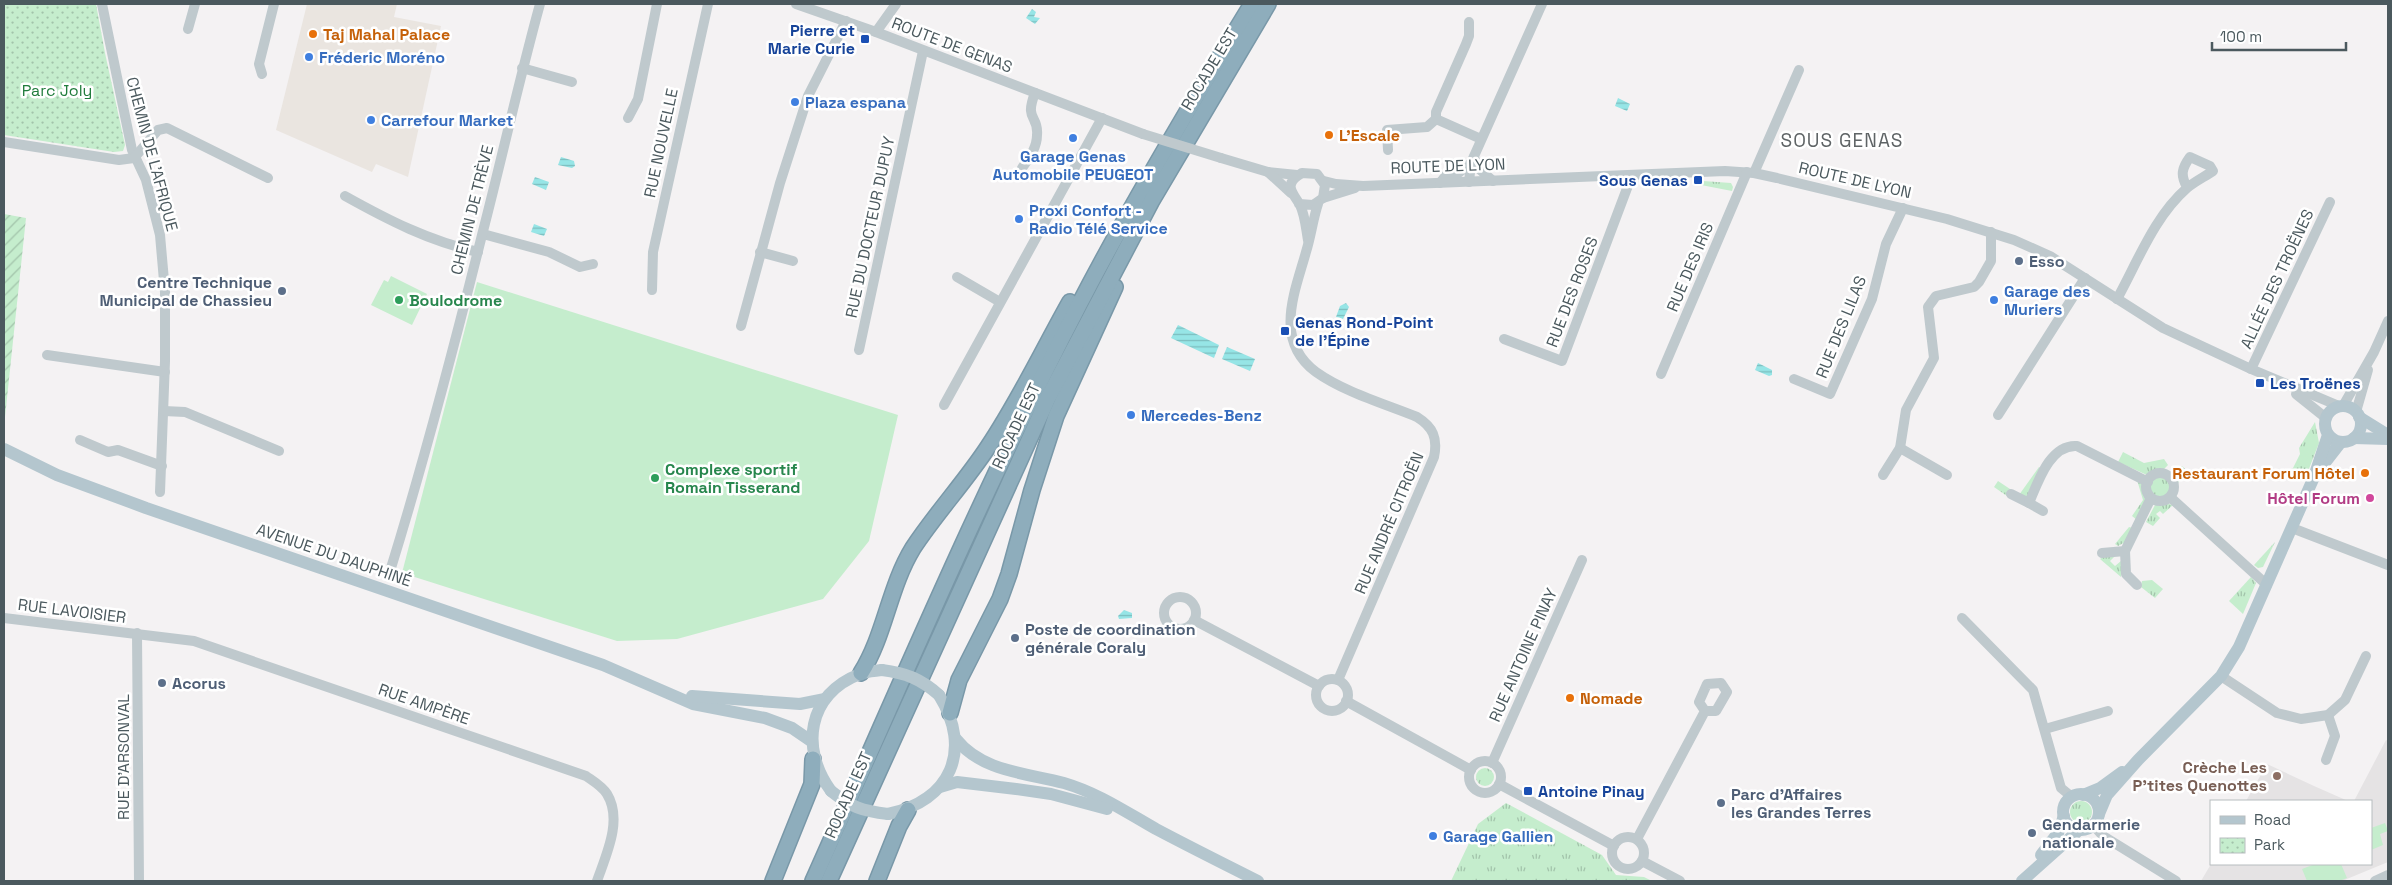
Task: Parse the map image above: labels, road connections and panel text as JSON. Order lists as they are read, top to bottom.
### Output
{
  "streets": {
    "highway": ["ROCADE EST"],
    "main road": ["AVENUE DU DAUPHINÉ"],
    "street": [
      "ROUTE DE GENAS",
      "RUE NOUVELLE",
      "CHEMIN DE L'AFRIQUE",
      "ROUTE DE LYON",
      "CHEMIN DE TRÈVE",
      "RUE DU DOCTEUR DUPUY",
      "RUE DES IRIS",
      "ALLÉE DES TROËNES",
      "RUE DES ROSES",
      "RUE DES LILAS",
      "RUE ANDRÉ CITROËN",
      "RUE LAVOISIER",
      "RUE ANTOINE PINAY",
      "RUE AMPÈRE",
      "RUE D'ARSONVAL"
    ]
  },
  "crossings": [
    ["ROUTE DE GENAS", "RUE DU DOCTEUR DUPUY"],
    ["ROUTE DE LYON", "RUE DES IRIS"],
    ["ROUTE DE LYON", "ALLÉE DES TROËNES"],
    ["ROUTE DE LYON", "RUE DES ROSES"],
    ["ROUTE DE LYON", "RUE DES LILAS"],
    ["ROUTE DE LYON", "RUE ANDRÉ CITROËN"],
    ["RUE LAVOISIER", "RUE AMPÈRE"],
    ["RUE LAVOISIER", "RUE D'ARSONVAL"],
    ["RUE AMPÈRE", "RUE D'ARSONVAL"]
  ],
  "districts": ["SOUS GENAS"],
  "parks": ["Parc Joly"],
  "places": {
    "other": [
      "Taj Mahal Palace",
      "Fréderic Moréno",
      "Plaza espana",
      "Carrefour Market",
      "L'Escale",
      "Garage Genas Automobile PEUGEOT",
      "Proxi Confort - Radio Télé Service",
      "Esso",
      "Centre Technique Municipal de Chassieu",
      "Boulodrome",
      "Garage des Muriers",
      "Mercedes-Benz",
      "Restaurant Forum Hôtel",
      "Complexe sportif Romain Tisserand",
      "Hôtel Forum",
      "Poste de coordination générale Coraly",
      "Acorus",
      "Nomade",
      "Crèche Les P'tites Quenottes",
      "Parc d'Affaires les Grandes Terres",
      "Gendarmerie nationale",
      "Garage Gallien"
    ],
    "transit": [
      "Pierre et Marie Curie",
      "Sous Genas",
      "Genas Rond-Point de l'Épine",
      "Les Troënes",
      "Antoine Pinay"
    ]
  },
  "legend": ["Road", "Park"],
  "scale_bar": "100 m"
}
